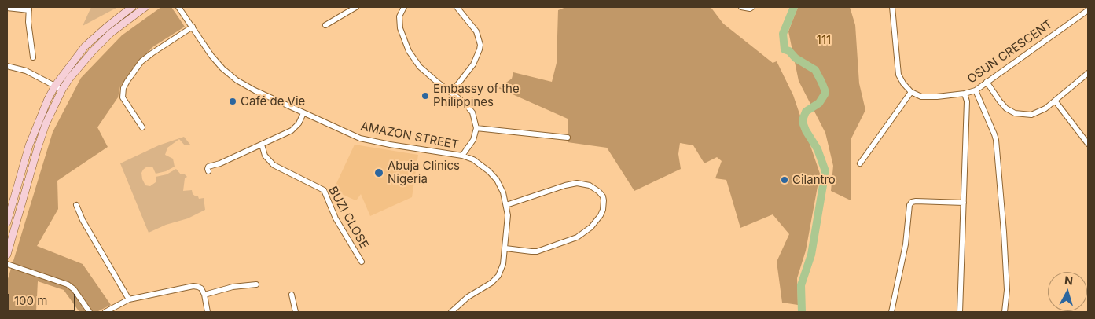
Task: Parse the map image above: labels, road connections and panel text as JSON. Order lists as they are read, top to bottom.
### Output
{
  "streets": {
    "street": ["OSUN CRESCENT", "AMAZON STREET", "BUZI CLOSE"]
  },
  "parks": ["111"],
  "places": [
    "Embassy of the Philippines",
    "Café de Vie",
    "Abuja Clinics Nigeria",
    "Cilantro"
  ],
  "scale_bar": "100 m",
  "north": "top"
}
